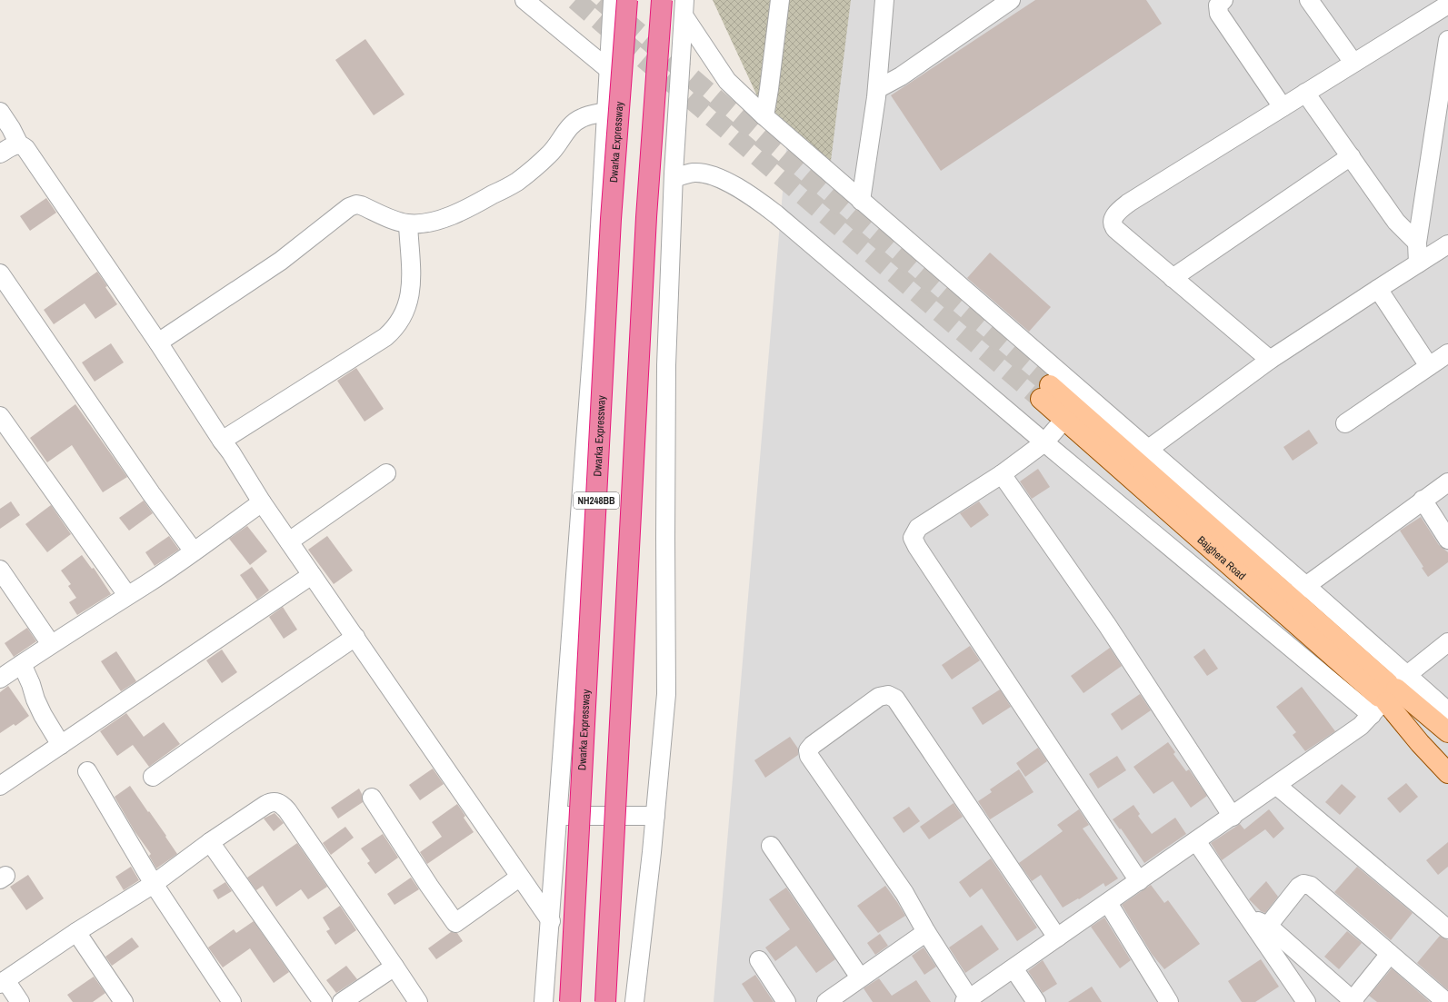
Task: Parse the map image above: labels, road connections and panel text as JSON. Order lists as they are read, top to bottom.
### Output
{
  "streets": {
    "highway": ["Dwarka Expressway", "NH248BB"],
    "main road": ["Bajghera Road"]
  }
}
